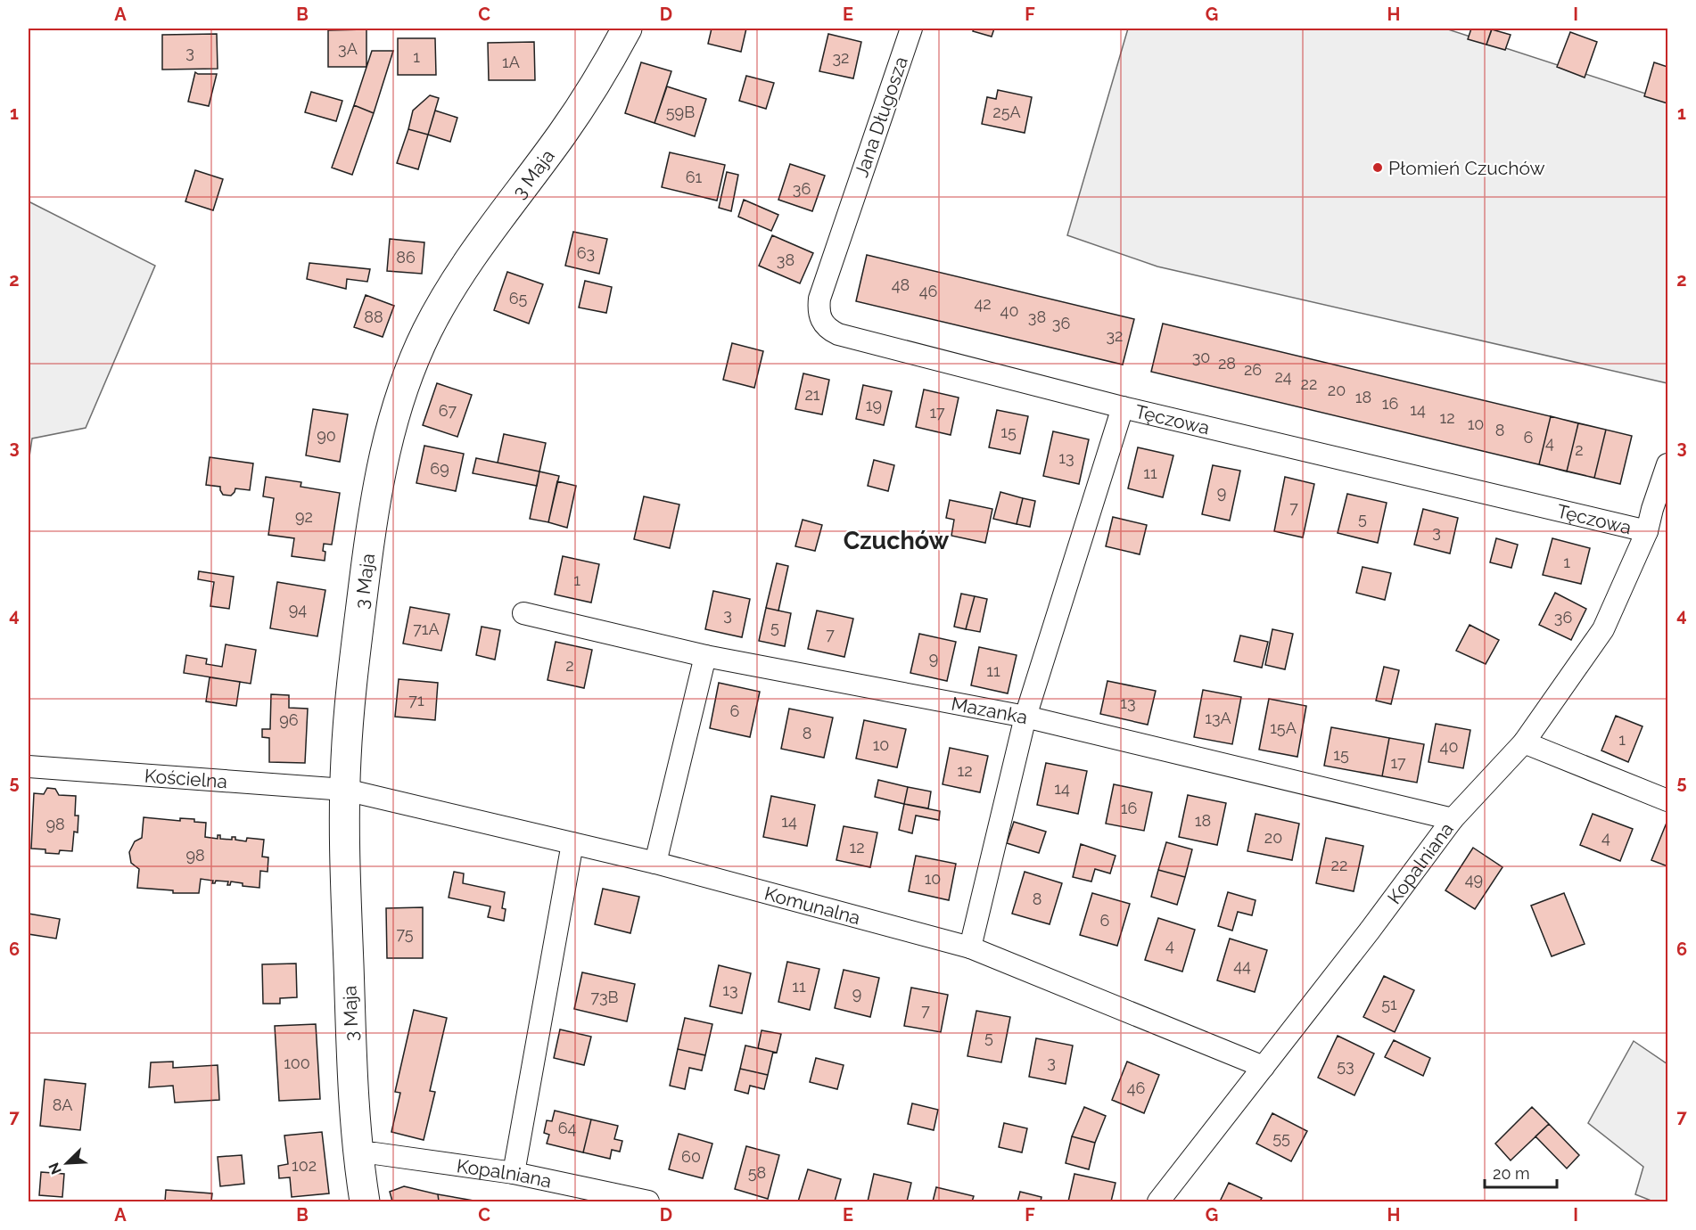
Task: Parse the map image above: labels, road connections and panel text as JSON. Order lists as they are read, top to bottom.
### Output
{
  "streets": {
    "main road": ["3 Maja"],
    "street": [
      "Jana Długosza",
      "Tęczowa",
      "Mazanka",
      "Kościelna",
      "Kopalniana",
      "Komunalna"
    ]
  },
  "crossings": [
    ["Jana Długosza", "Tęczowa"],
    ["3 Maja", "Kościelna"],
    ["3 Maja", "Kopalniana"],
    ["3 Maja", "Komunalna"],
    ["Tęczowa", "Kopalniana"],
    ["Mazanka", "Kopalniana"],
    ["Kościelna", "Komunalna"],
    ["Kopalniana", "Komunalna"]
  ],
  "districts": ["Czuchów"],
  "places": ["Płomień Czuchów"],
  "house_numbers": [
    "3A",
    "3",
    "1",
    "32",
    "1A",
    "59B",
    "25A",
    "61",
    "36",
    "63",
    "86",
    "38",
    "48",
    "46",
    "65",
    "42",
    "40",
    "88",
    "38",
    "36",
    "32",
    "30",
    "28",
    "26",
    "24",
    "22",
    "20",
    "21",
    "18",
    "16",
    "19",
    "14",
    "67",
    "17",
    "12",
    "10",
    "8",
    "15",
    "90",
    "6",
    "4",
    "2",
    "13",
    "69",
    "11",
    "9",
    "7",
    "92",
    "5",
    "3",
    "1",
    "1",
    "94",
    "3",
    "36",
    "5",
    "71A",
    "7",
    "9",
    "2",
    "11",
    "71",
    "13",
    "6",
    "13A",
    "96",
    "15A",
    "8",
    "1",
    "10",
    "40",
    "15",
    "17",
    "12",
    "14",
    "16",
    "18",
    "14",
    "98",
    "20",
    "4",
    "12",
    "98",
    "22",
    "10",
    "49",
    "8",
    "6",
    "75",
    "4",
    "44",
    "11",
    "13",
    "9",
    "73B",
    "51",
    "7",
    "5",
    "3",
    "100",
    "53",
    "46",
    "8A",
    "64",
    "55",
    "60",
    "102",
    "58"
  ],
  "scale_bar": "20 m",
  "north": "bottom left",
  "grid": {
    "columns": [
      "A",
      "B",
      "C",
      "D",
      "E",
      "F",
      "G",
      "H",
      "I"
    ],
    "rows": [
      "1",
      "2",
      "3",
      "4",
      "5",
      "6",
      "7"
    ]
  }
}
